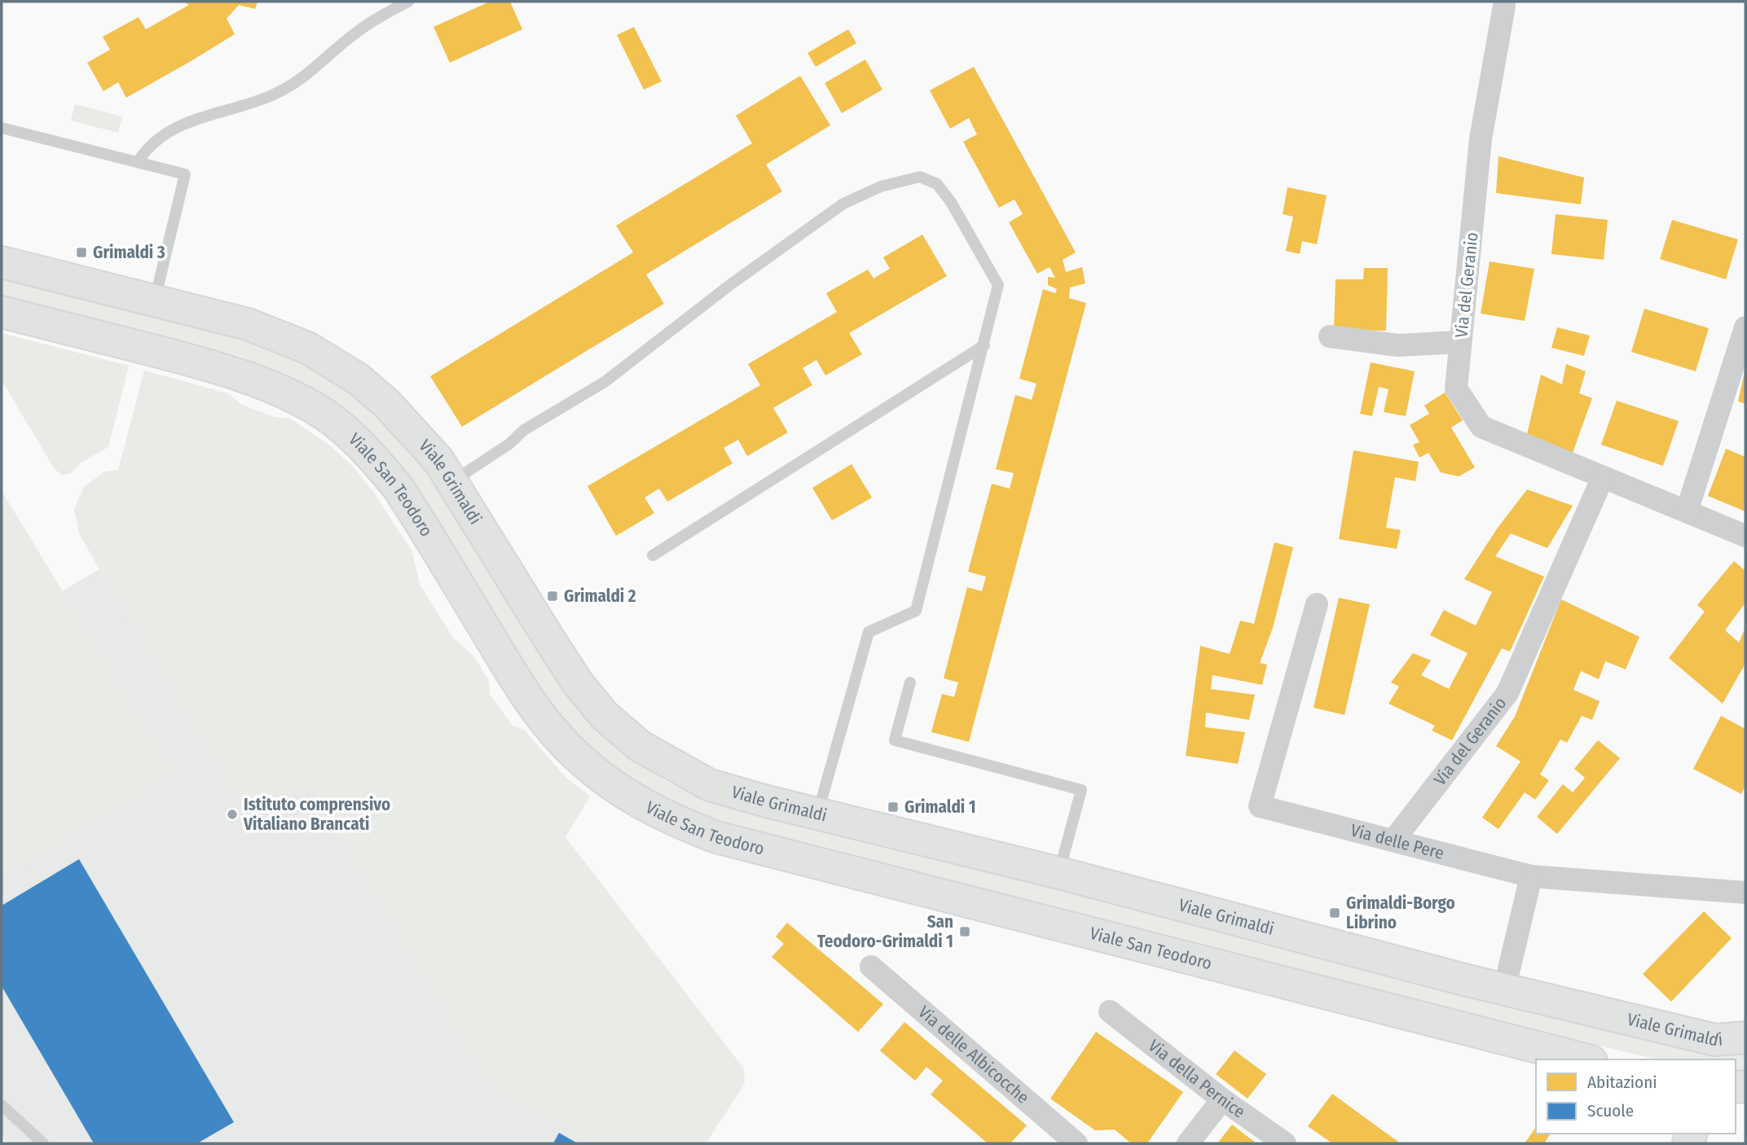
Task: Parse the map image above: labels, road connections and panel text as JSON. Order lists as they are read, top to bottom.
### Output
{
  "streets": {
    "main road": ["Viale Grimaldi", "Viale San Teodoro"],
    "street": [
      "Via del Geranio",
      "Via delle Pere",
      "Via delle Albicocche",
      "Via della Pernice"
    ]
  },
  "crossings": [
    ["Via del Geranio", "Via delle Pere"]
  ],
  "places": {
    "transit": [
      "Grimaldi 3",
      "Grimaldi 2",
      "Grimaldi 1",
      "Grimaldi-Borgo Librino",
      "San Teodoro-Grimaldi 1"
    ],
    "other": ["Istituto comprensivo Vitaliano Brancati"]
  },
  "legend": ["Abitazioni", "Scuole"]
}
